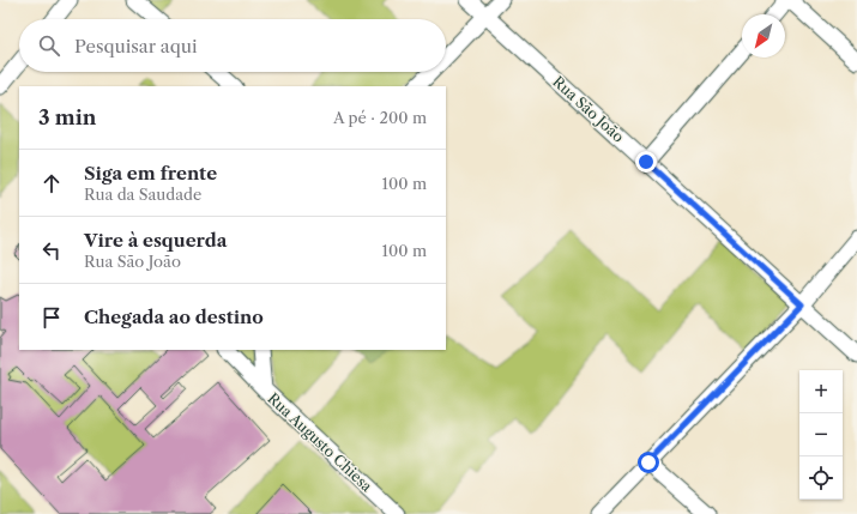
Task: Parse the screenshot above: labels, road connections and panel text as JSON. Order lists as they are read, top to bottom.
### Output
{
  "streets": {
    "street": ["Rua São João", "Rua Augusto Chiesa"]
  },
  "north": "bottom left",
  "page": {
    "search": "Pesquisar aqui",
    "heading": ["3 min", "A pé · 200 m"],
    "list": [
      ["Siga em frente", "Rua da Saudade", "100 m"],
      ["Vire à esquerda", "Rua São João", "100 m"],
      "Chegada ao destino"
    ],
    "map_buttons": ["+", "−"]
  }
}
